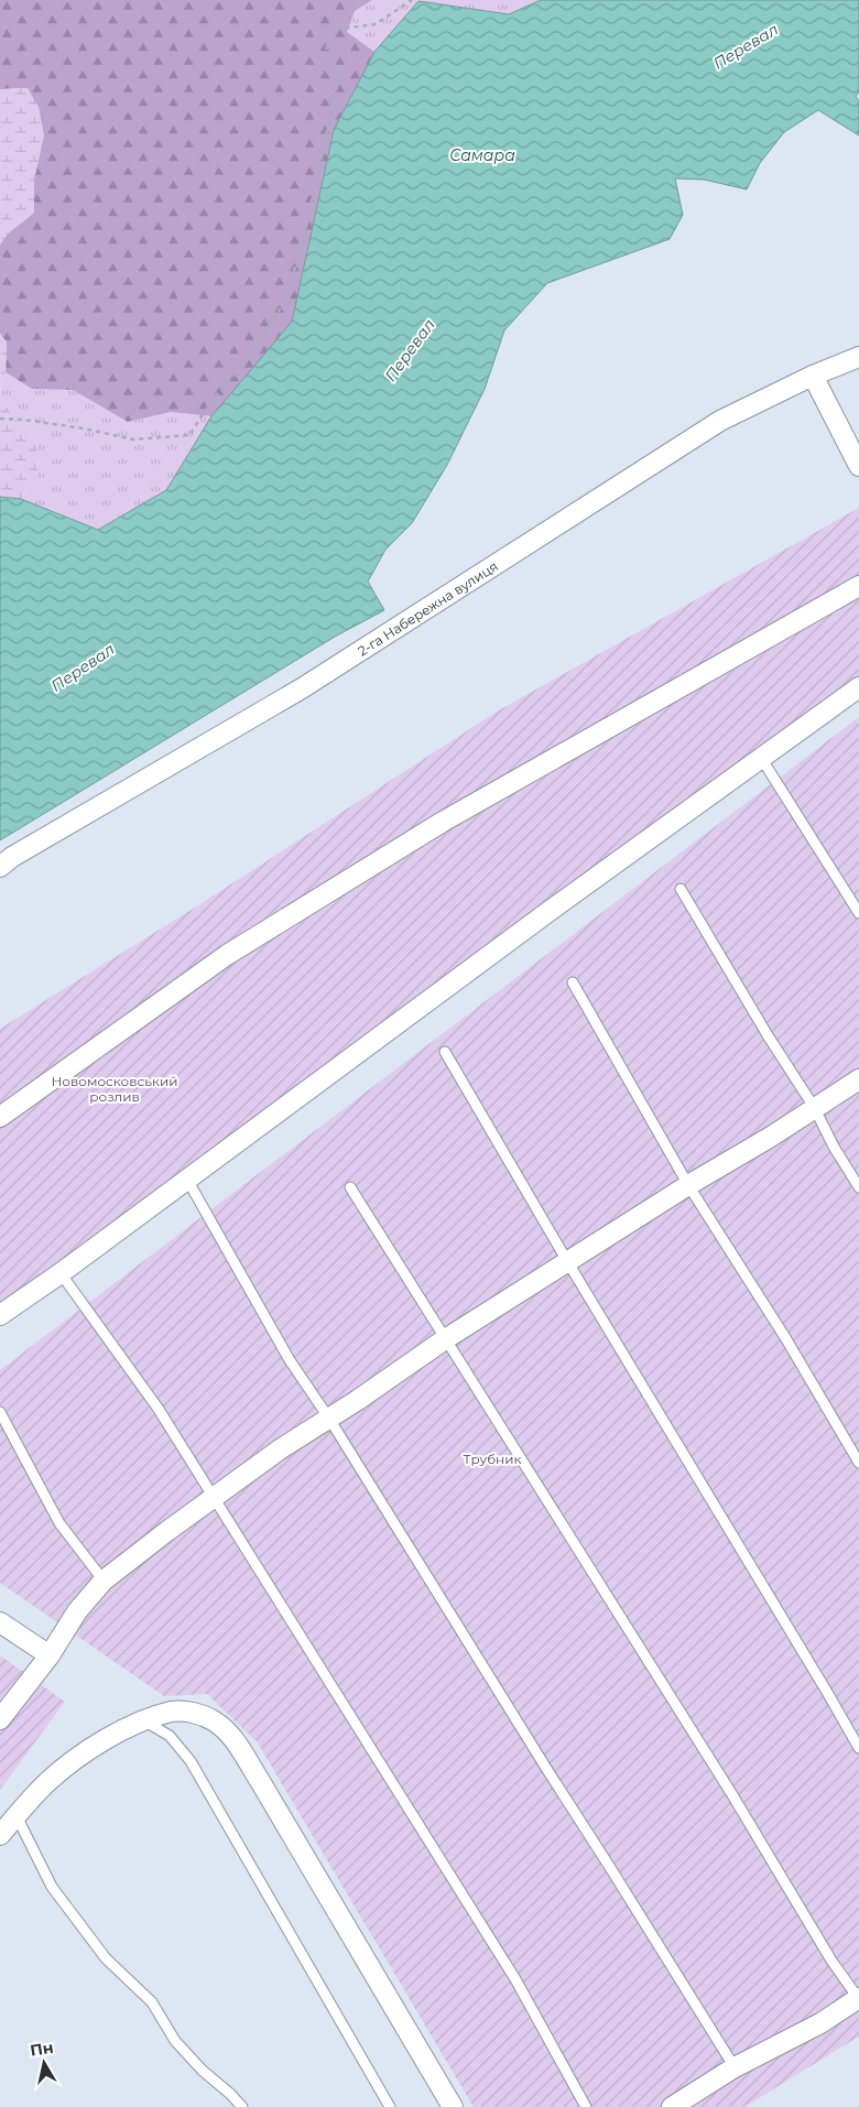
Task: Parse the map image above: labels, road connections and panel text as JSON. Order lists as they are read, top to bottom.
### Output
{
  "streets": {
    "street": ["2-га Набережна вулиця"]
  },
  "water": ["Перевал", "Самара"],
  "parks": ["Новомосковський розлив", "Трубник"],
  "north": "top"
}
